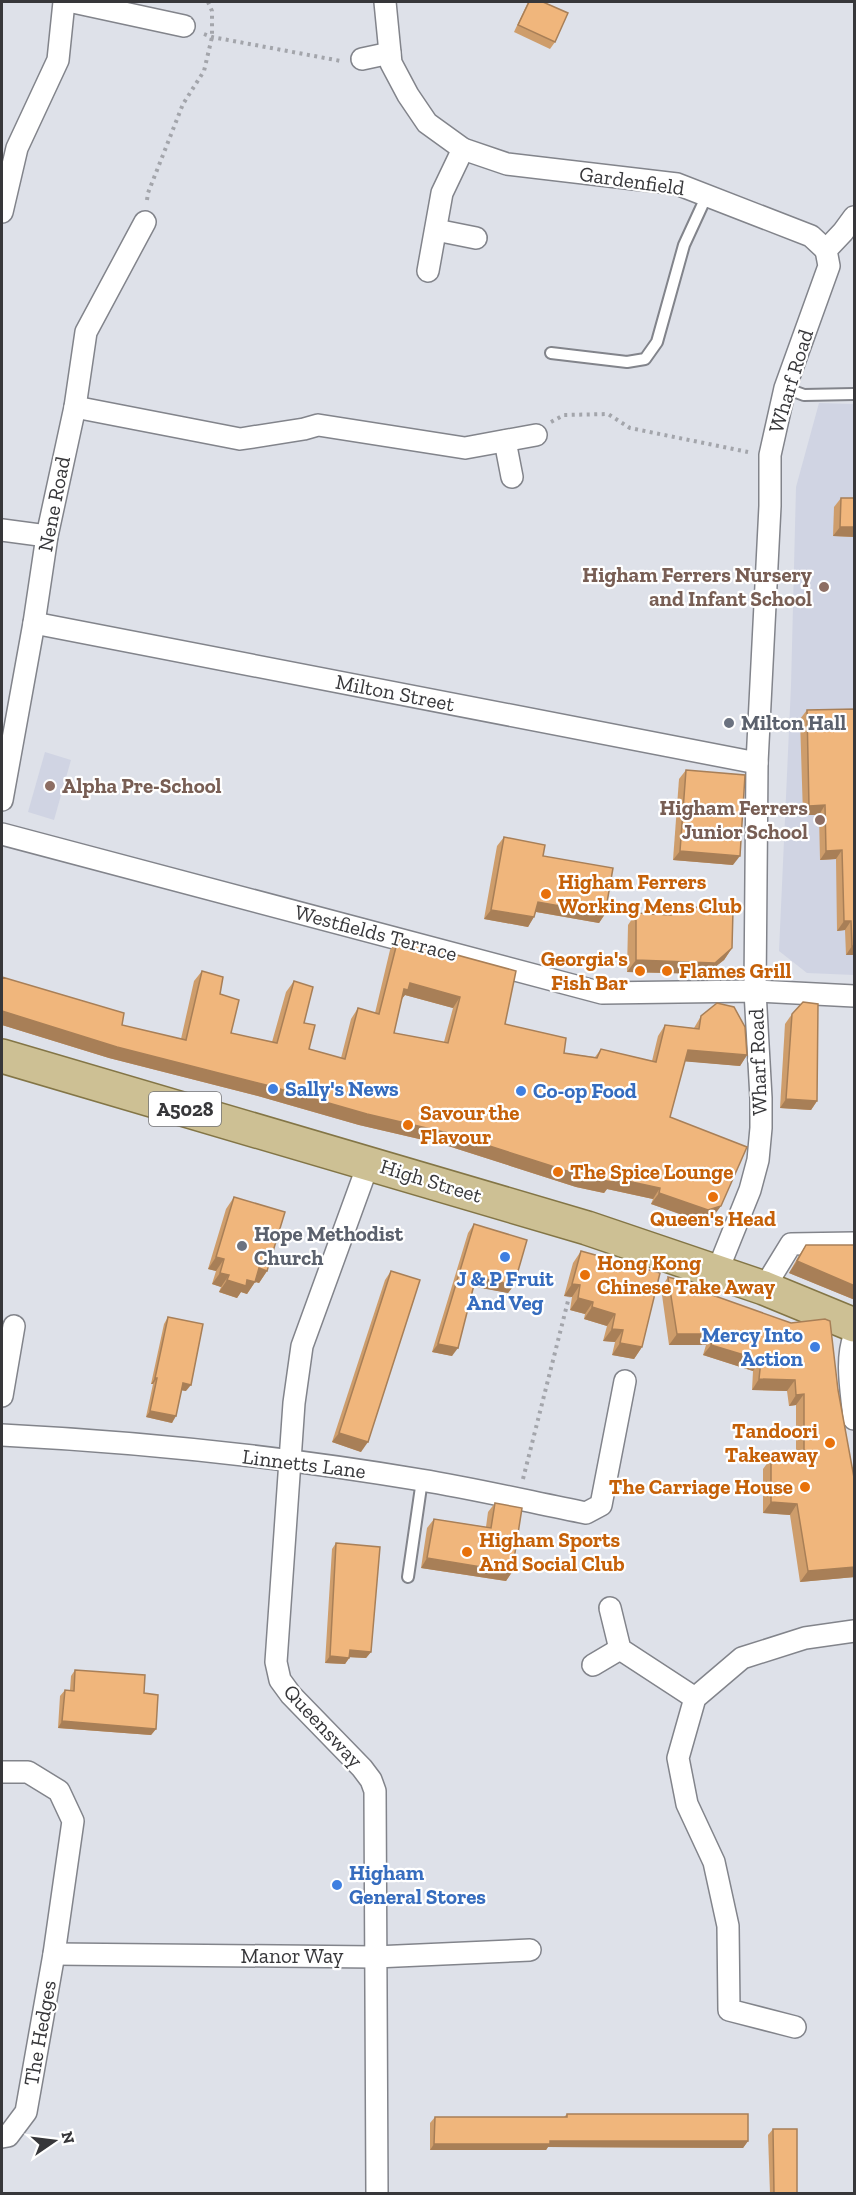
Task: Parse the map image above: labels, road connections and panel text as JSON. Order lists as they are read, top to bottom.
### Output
{
  "streets": {
    "main road": ["A5028", "High Street"],
    "street": [
      "Gardenfield",
      "Wharf Road",
      "Nene Road",
      "Milton Street",
      "Westfields Terrace",
      "Linnetts Lane",
      "Queensway",
      "Manor Way",
      "The Hedges"
    ]
  },
  "crossings": [
    ["Gardenfield", "Wharf Road"],
    ["Wharf Road", "Milton Street"],
    ["Wharf Road", "Westfields Terrace"],
    ["Wharf Road", "High Street"],
    ["Nene Road", "Milton Street"],
    ["High Street", "Queensway"],
    ["Linnetts Lane", "Queensway"],
    ["Queensway", "Manor Way"],
    ["Manor Way", "The Hedges"]
  ],
  "places": [
    "Higham Ferrers Nursery and Infant School",
    "Milton Hall",
    "Alpha Pre-School",
    "Higham Ferrers Junior School",
    "Higham Ferrers Working Mens Club",
    "Georgia's Fish Bar",
    "Flames Grill",
    "Sally's News",
    "Co-op Food",
    "Savour the Flavour",
    "The Spice Lounge",
    "Queen's Head",
    "Hope Methodist Church",
    "J & P Fruit And Veg",
    "Hong Kong Chinese Take Away",
    "Mercy Into Action",
    "Tandoori Takeaway",
    "The Carriage House",
    "Higham Sports And Social Club",
    "Higham General Stores"
  ],
  "north": "right"
}
